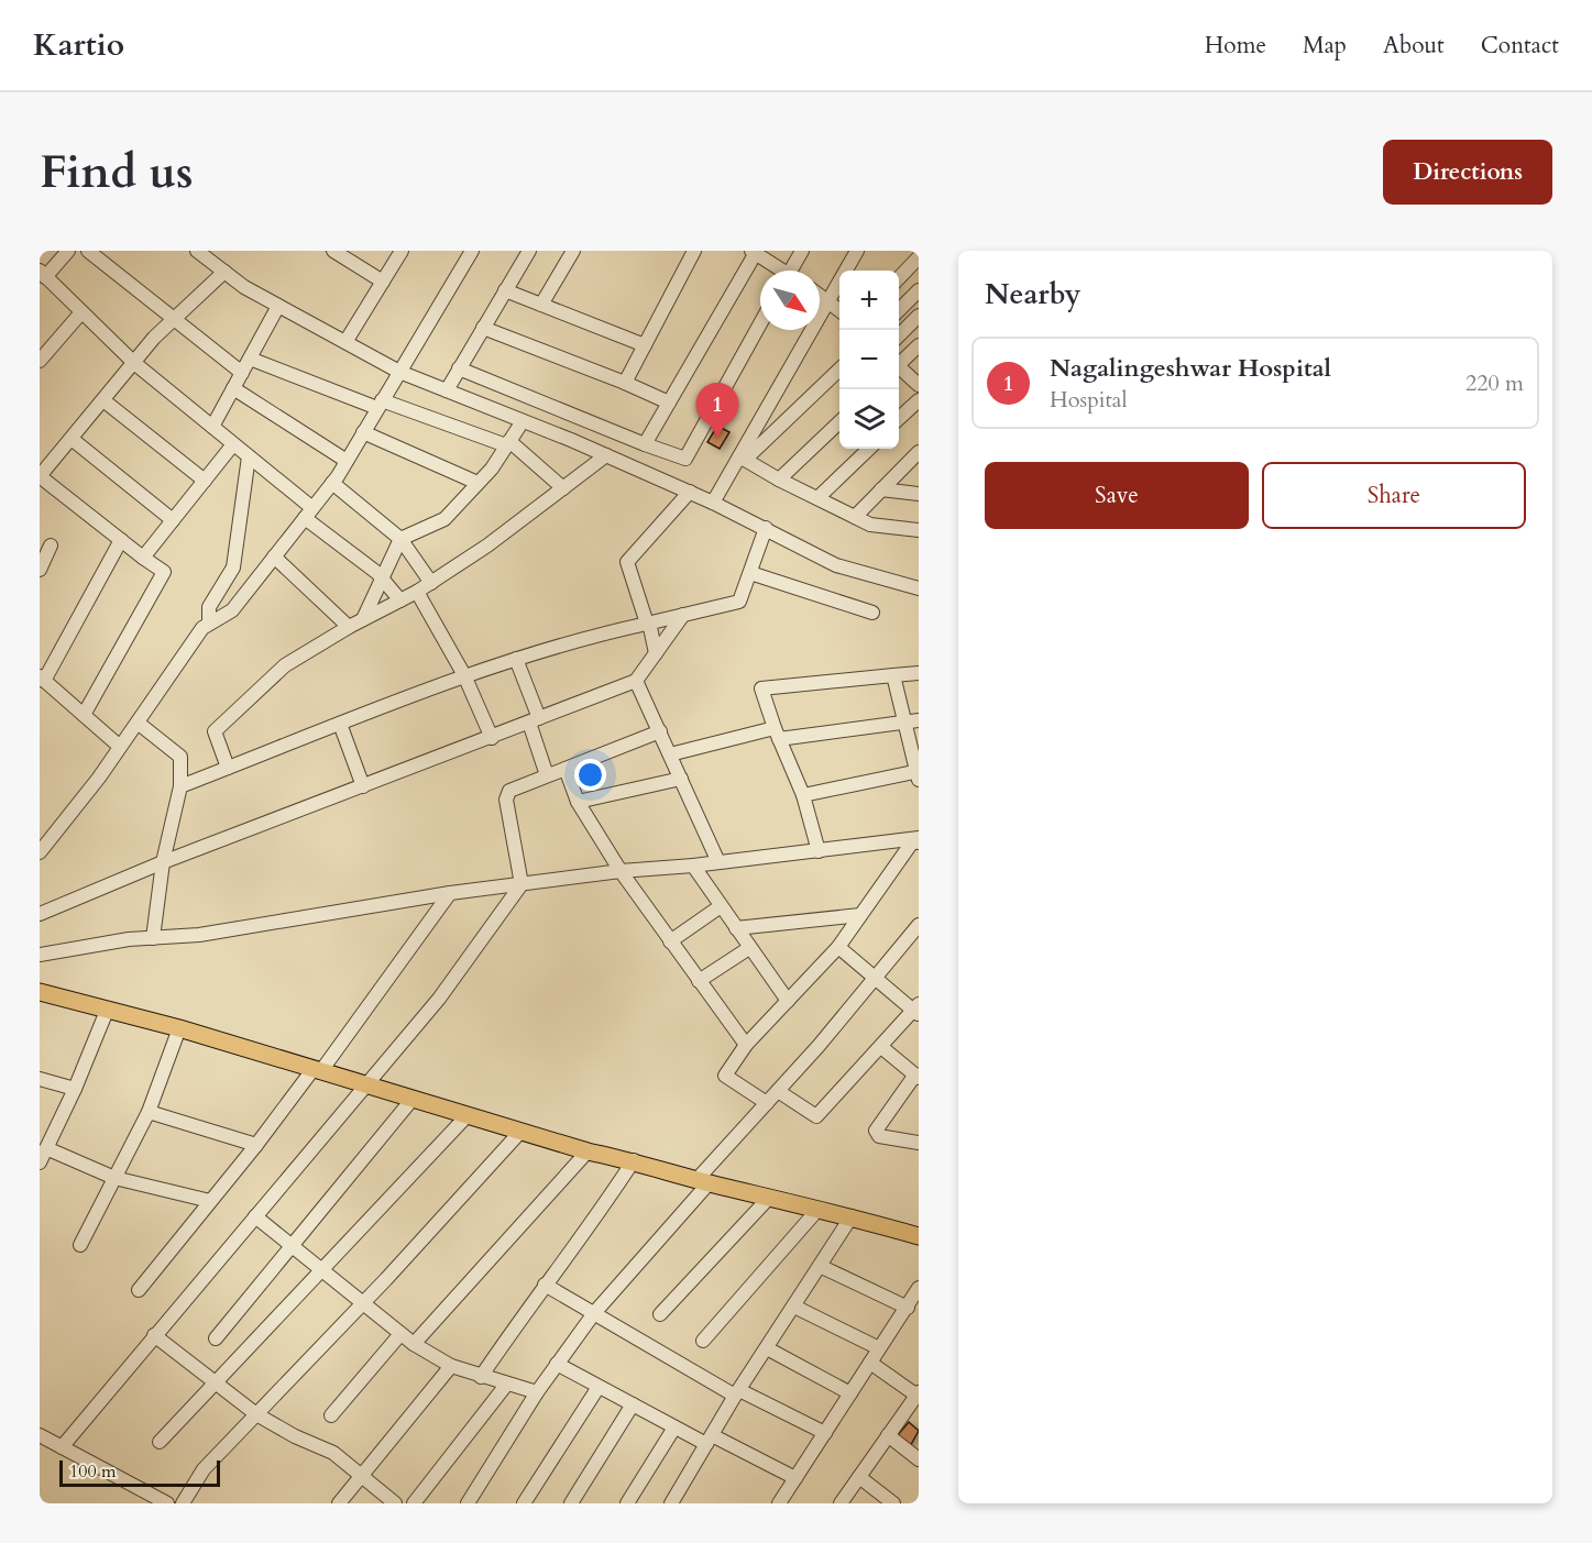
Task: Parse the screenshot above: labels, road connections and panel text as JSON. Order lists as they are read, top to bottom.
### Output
{
  "scale_bar": "100 m",
  "north": "bottom right",
  "page": {
    "header": "Kartio",
    "nav": [
      "Home",
      "Map",
      "About",
      "Contact"
    ],
    "buttons": [
      "Directions",
      ["Save", "Share"]
    ],
    "title": "Find us",
    "heading": "Nearby",
    "map_buttons": ["+", "−"],
    "list": [
      {
        "mark": "1",
        "name": "Nagalingeshwar Hospital",
        "note": "Hospital",
        "value": "220 m"
      }
    ],
    "pins": "1",
    "scale": "100 m"
  }
}
